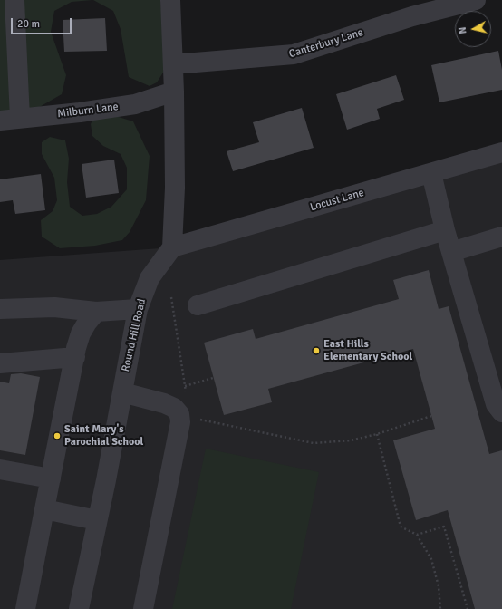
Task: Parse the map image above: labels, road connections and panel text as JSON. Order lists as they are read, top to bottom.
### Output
{
  "streets": {
    "street": [
      "Canterbury Lane",
      "Milburn Lane",
      "Locust Lane",
      "Round Hill Road"
    ]
  },
  "crossings": [
    ["Locust Lane", "Round Hill Road"]
  ],
  "places": ["East Hills Elementary School", "Saint Mary's Parochial School"],
  "scale_bar": "20 m",
  "north": "left"
}
